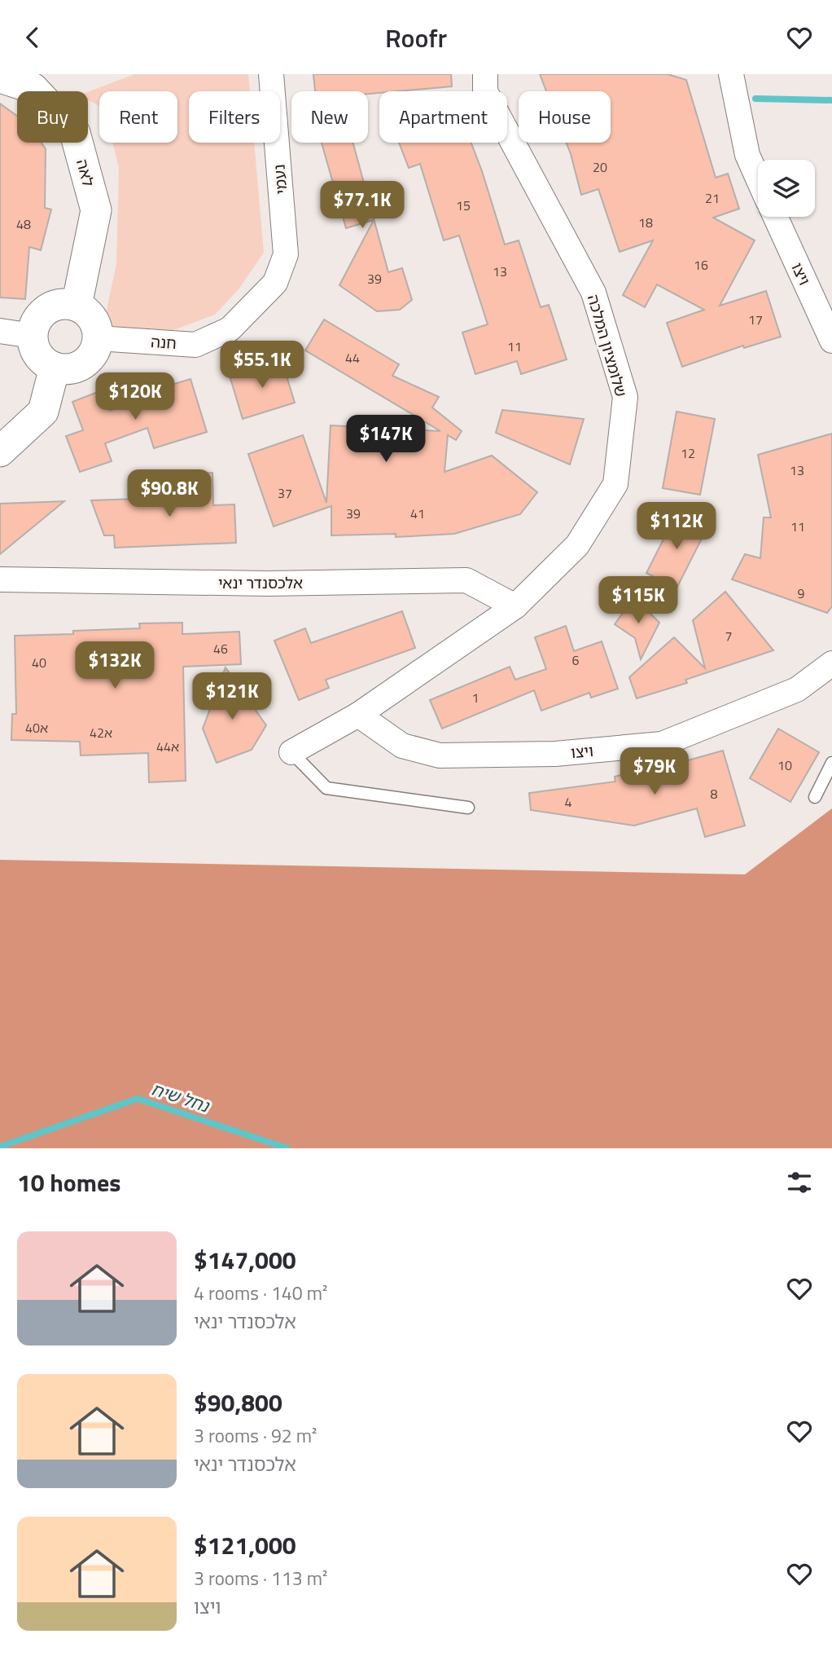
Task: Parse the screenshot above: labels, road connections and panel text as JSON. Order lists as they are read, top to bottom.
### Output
{
  "streets": {
    "street": [
      "לאה",
      "נעמי",
      "ויצו",
      "חנה",
      "שלומציון המלכה",
      "אלכסנדר ינאי"
    ]
  },
  "crossings": [
    ["לאה", "חנה"],
    ["נעמי", "חנה"],
    ["שלומציון המלכה", "אלכסנדר ינאי"]
  ],
  "water": ["נחל שיח"],
  "house_numbers": [
    "20",
    "21",
    "15",
    "18",
    "48",
    "16",
    "13",
    "39",
    "17",
    "11",
    "44",
    "12",
    "13",
    "37",
    "39",
    "41",
    "11",
    "9",
    "7",
    "46",
    "6",
    "40",
    "1",
    "40א",
    "42א",
    "44א",
    "10",
    "8",
    "4"
  ],
  "page": {
    "header": "Roofr",
    "chip": [
      "Buy",
      "Rent",
      "Filters",
      "New",
      "Apartment",
      "House"
    ],
    "price": [
      "$77.1K",
      "$55.1K",
      "$120K",
      "$147K",
      "$90.8K",
      "$112K",
      "$115K",
      "$132K",
      "$121K",
      "$79K"
    ],
    "heading": "10 homes",
    "list": [
      {
        "name": "$147,000",
        "note": "4 rooms · 140 m² · אלכסנדר ינאי"
      },
      {
        "name": "$90,800",
        "note": "3 rooms · 92 m² · אלכסנדר ינאי"
      },
      {
        "name": "$121,000",
        "note": "3 rooms · 113 m² · ויצו"
      }
    ]
  }
}
